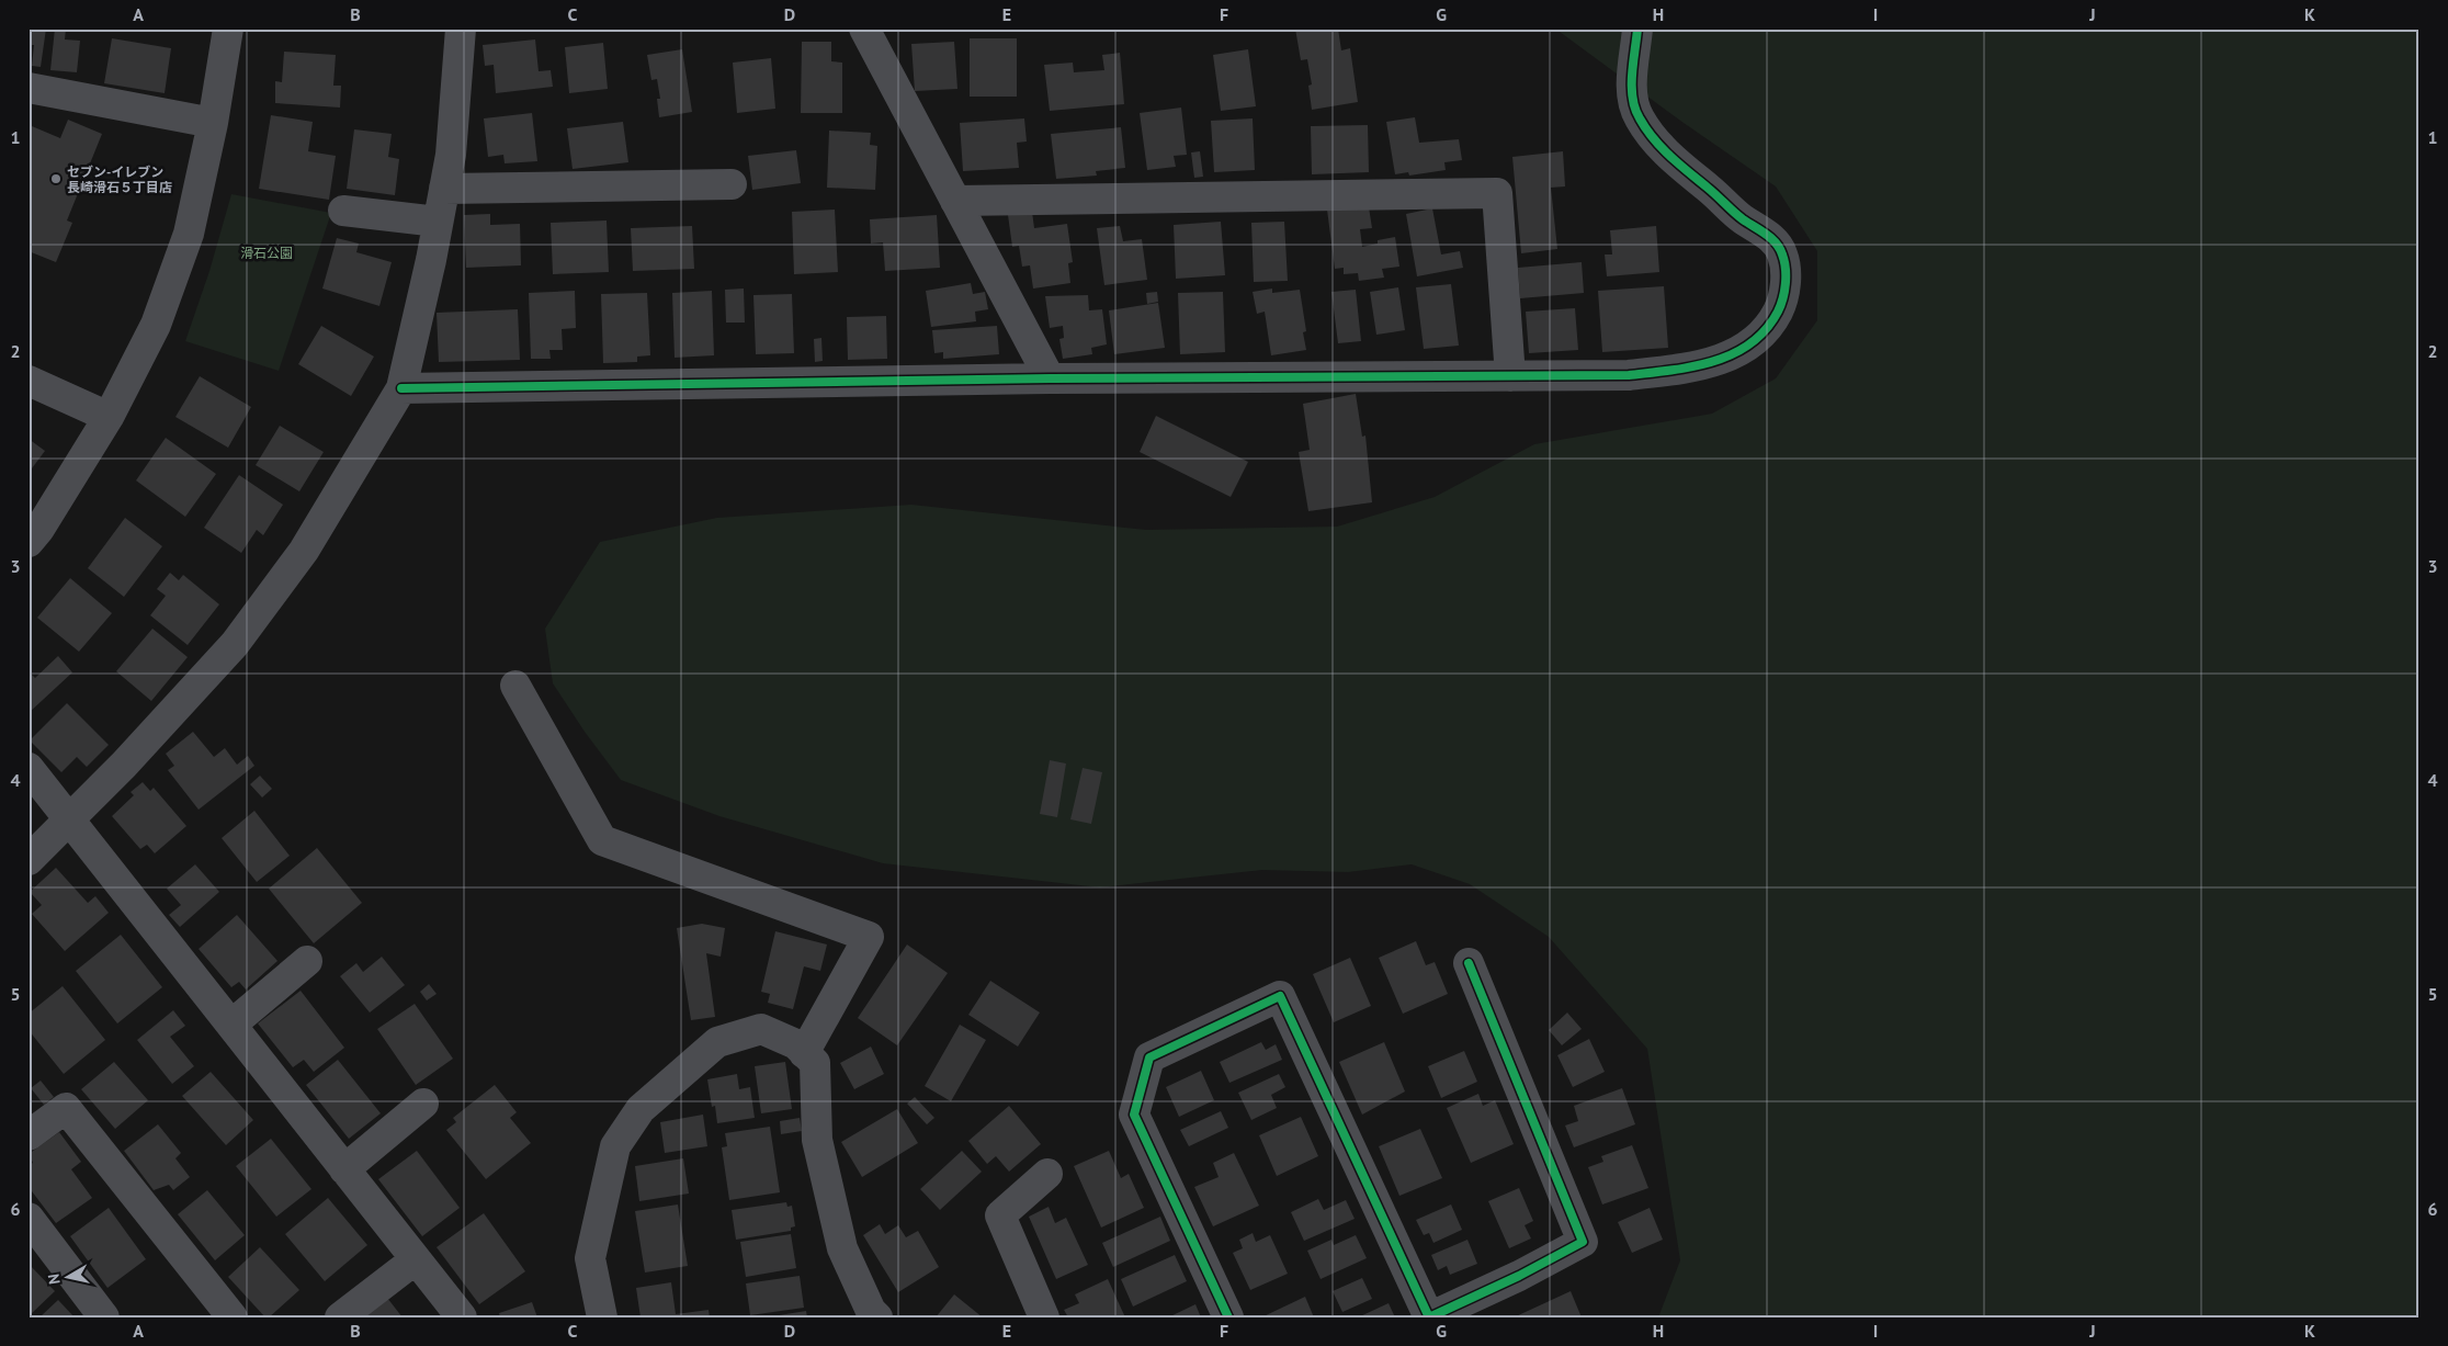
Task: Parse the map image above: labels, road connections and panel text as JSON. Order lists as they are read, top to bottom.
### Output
{
  "parks": ["滑石公園"],
  "places": ["セブン-イレブン 長崎滑石５丁目店"],
  "north": "left",
  "grid": {
    "columns": [
      "A",
      "B",
      "C",
      "D",
      "E",
      "F",
      "G",
      "H",
      "I",
      "J",
      "K"
    ],
    "rows": [
      "1",
      "2",
      "3",
      "4",
      "5",
      "6"
    ]
  }
}
